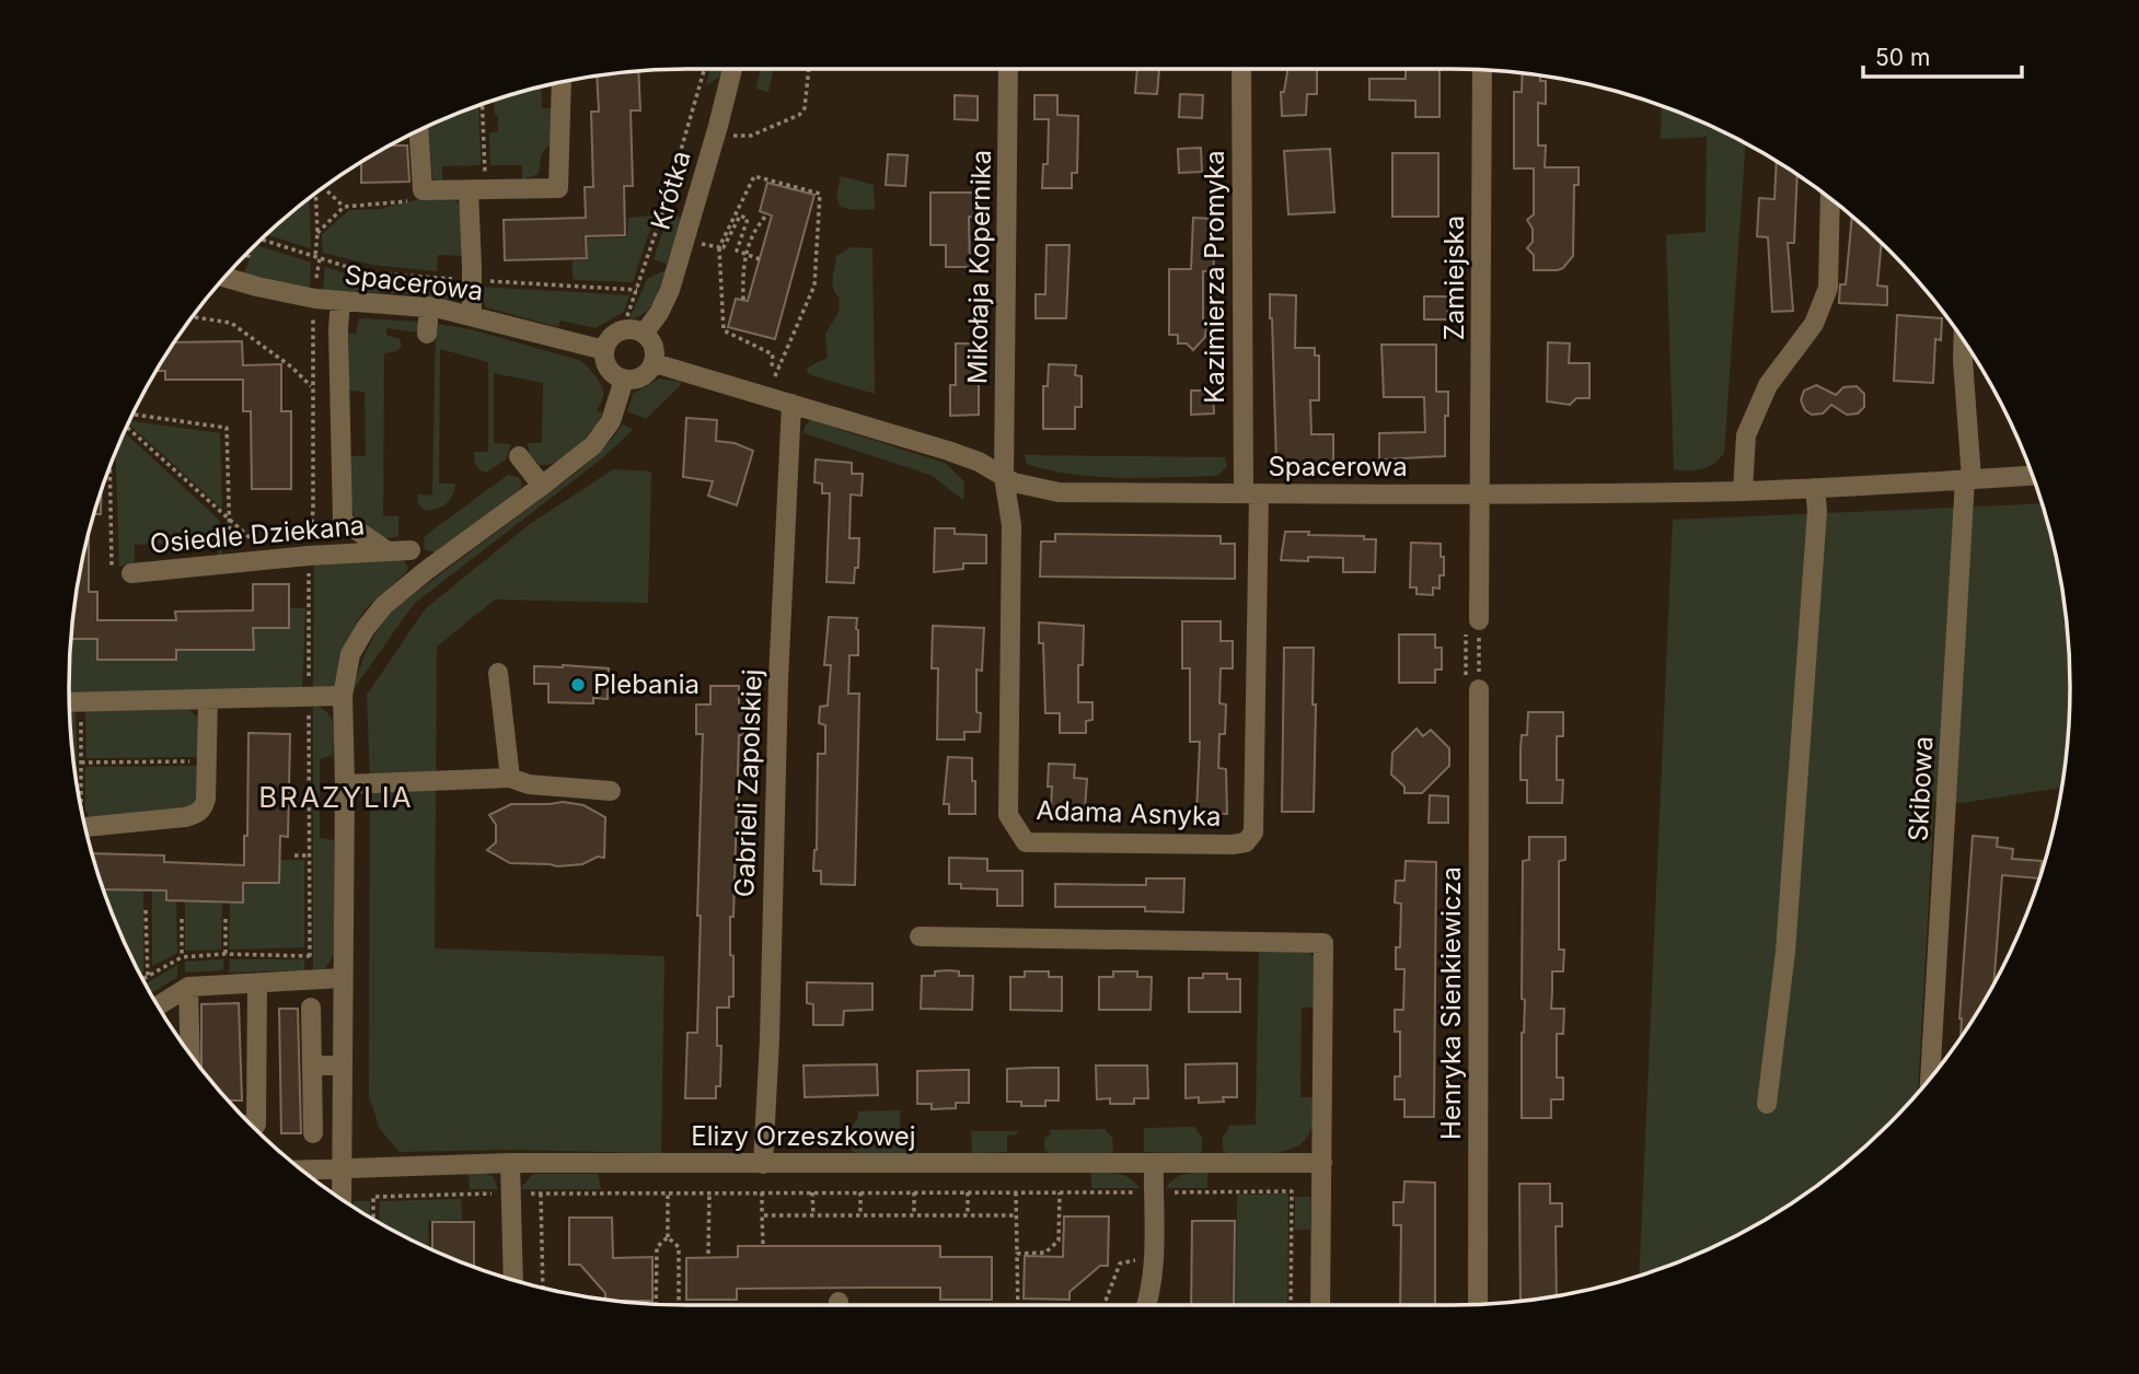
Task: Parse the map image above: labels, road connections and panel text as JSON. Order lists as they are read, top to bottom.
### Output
{
  "streets": {
    "street": [
      "Krótka",
      "Mikołaja Kopernika",
      "Kazimierza Promyka",
      "Zamiejska",
      "Spacerowa",
      "Osiedle Dziekana",
      "Gabrieli Zapolskiej",
      "Skibowa",
      "Adama Asnyka",
      "Henryka Sienkiewicza",
      "Elizy Orzeszkowej"
    ]
  },
  "crossings": [
    ["Krótka", "Spacerowa"],
    ["Mikołaja Kopernika", "Spacerowa"],
    ["Mikołaja Kopernika", "Adama Asnyka"],
    ["Kazimierza Promyka", "Spacerowa"],
    ["Kazimierza Promyka", "Adama Asnyka"],
    ["Zamiejska", "Spacerowa"],
    ["Spacerowa", "Osiedle Dziekana"],
    ["Spacerowa", "Gabrieli Zapolskiej"],
    ["Spacerowa", "Skibowa"],
    ["Spacerowa", "Adama Asnyka"],
    ["Gabrieli Zapolskiej", "Elizy Orzeszkowej"]
  ],
  "districts": ["BRAZYLIA"],
  "places": ["Plebania"],
  "scale_bar": "50 m"
}
